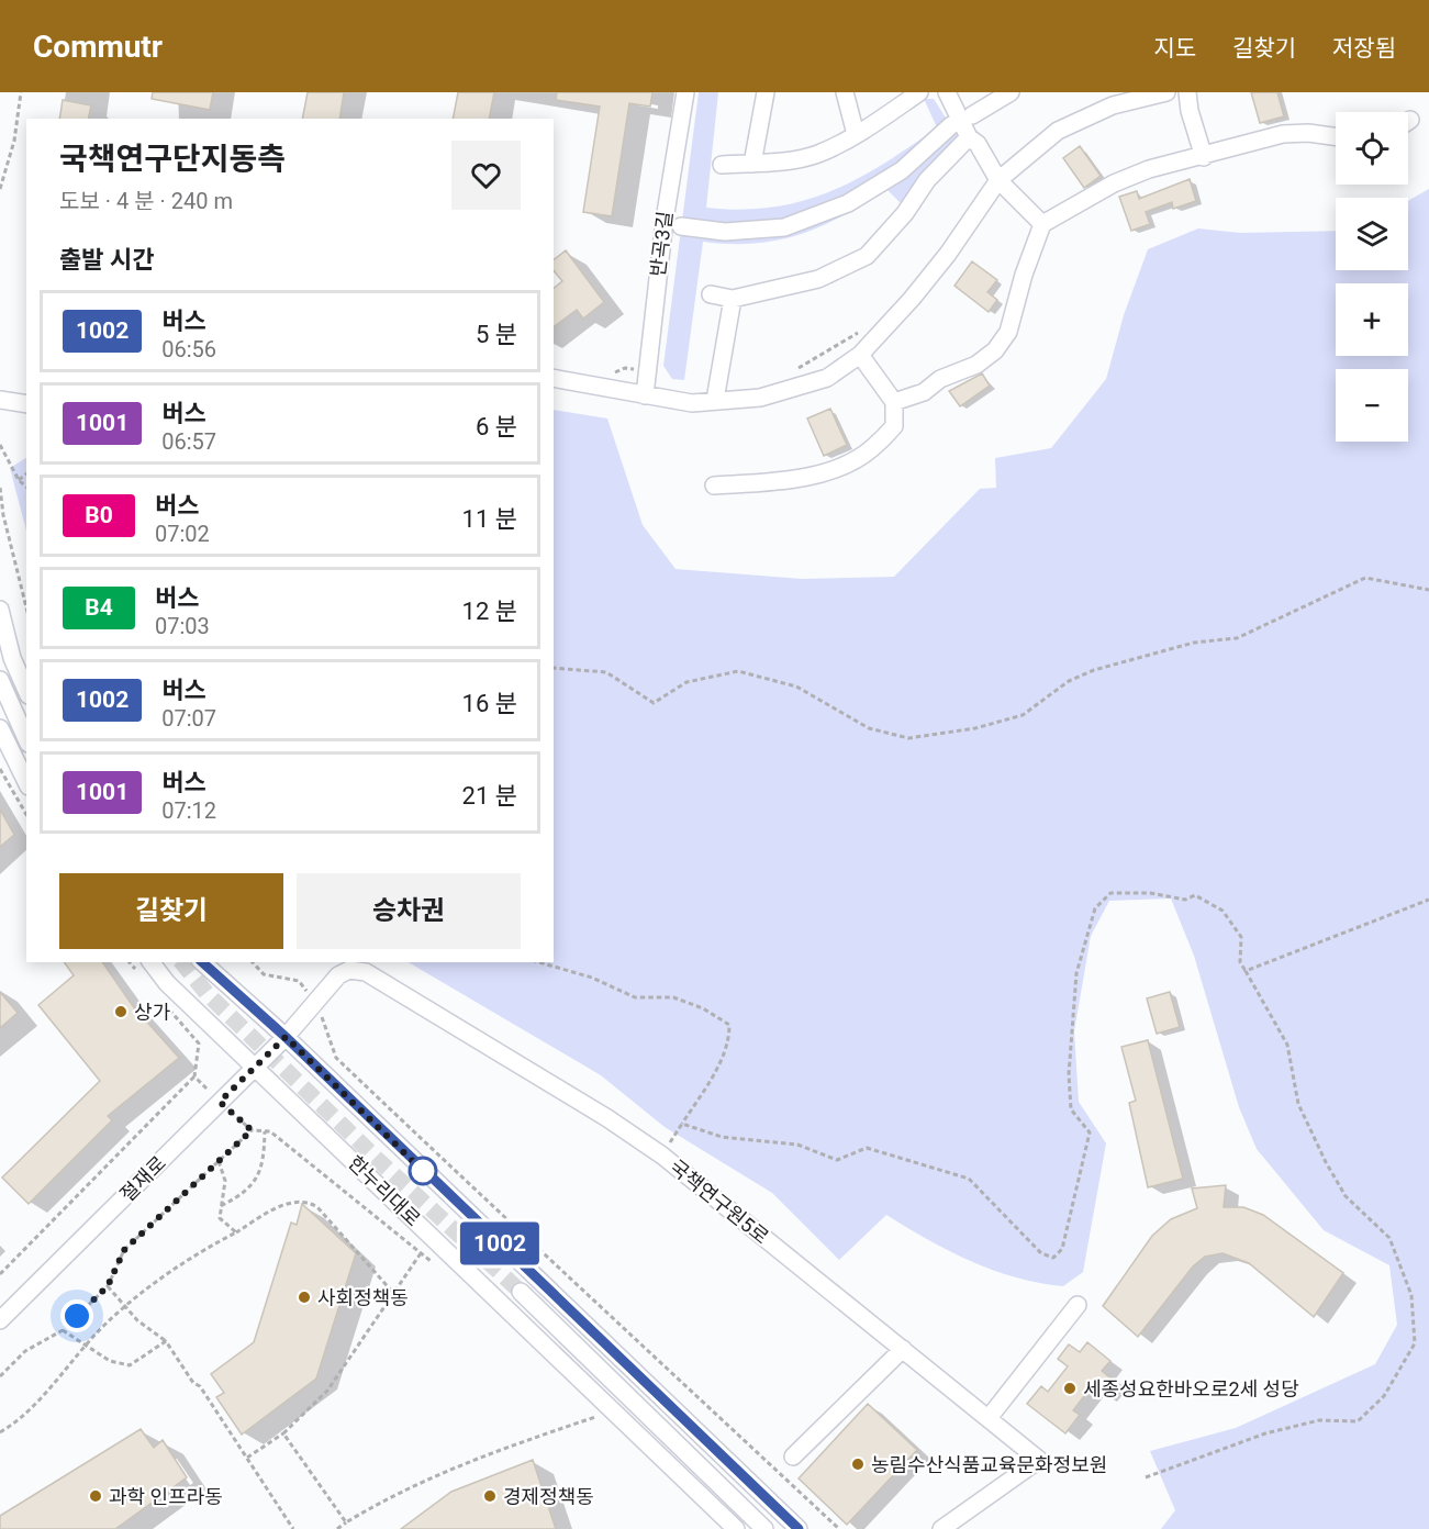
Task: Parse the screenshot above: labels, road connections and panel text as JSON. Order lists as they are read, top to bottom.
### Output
{
  "streets": {
    "street": [
      "반곡3길",
      "절재로",
      "한누리대로",
      "국책연구원5로"
    ]
  },
  "crossings": [
    ["절재로", "한누리대로"],
    ["절재로", "국책연구원5로"],
    ["한누리대로", "국책연구원5로"]
  ],
  "places": [
    "상가",
    "사회정책동",
    "세종성요한바오로2세 성당",
    "농림수산식품교육문화정보원",
    "과학 인프라동",
    "경제정책동"
  ],
  "lines": ["bus line 1002"],
  "page": {
    "header": "Commutr",
    "nav": ["지도", "길찾기", "저장됨"],
    "on_map": "1002",
    "map_buttons": ["+", "−"],
    "heading": [
      ["국책연구단지동측", "도보 · 4 분 · 240 m"],
      "출발 시간"
    ],
    "list": [
      {
        "mark": "1002",
        "name": "버스",
        "note": "06:56",
        "value": "5 분"
      },
      {
        "mark": "1001",
        "name": "버스",
        "note": "06:57",
        "value": "6 분"
      },
      {
        "mark": "B0",
        "name": "버스",
        "note": "07:02",
        "value": "11 분"
      },
      {
        "mark": "B4",
        "name": "버스",
        "note": "07:03",
        "value": "12 분"
      },
      {
        "mark": "1002",
        "name": "버스",
        "note": "07:07",
        "value": "16 분"
      },
      {
        "mark": "1001",
        "name": "버스",
        "note": "07:12",
        "value": "21 분"
      }
    ],
    "buttons": ["길찾기", "승차권"]
  }
}
